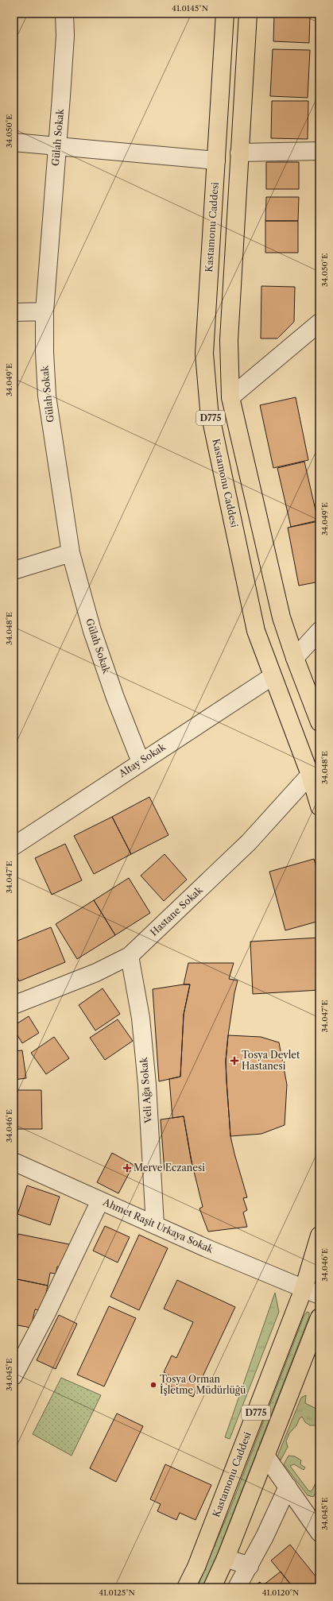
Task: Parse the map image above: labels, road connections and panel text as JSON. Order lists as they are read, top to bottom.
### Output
{
  "streets": {
    "main road": ["Kastamonu Caddesi", "D775"],
    "street": [
      "Gülah Sokak",
      "Altay Sokak",
      "Hastane Sokak",
      "Veli Ağa Sokak",
      "Ahmet Raşit Urkaya Sokak"
    ]
  },
  "crossings": [
    ["Gülah Sokak", "Altay Sokak"],
    ["Kastamonu Caddesi", "Altay Sokak"],
    ["Kastamonu Caddesi", "Hastane Sokak"],
    ["Kastamonu Caddesi", "Ahmet Raşit Urkaya Sokak"],
    ["Hastane Sokak", "Veli Ağa Sokak"],
    ["Veli Ağa Sokak", "Ahmet Raşit Urkaya Sokak"]
  ],
  "places": {
    "health": ["Tosya Devlet Hastanesi", "Merve Eczanesi"],
    "other": ["Tosya Orman İşletme Müdürlüğü"]
  },
  "coordinates": [
    "41.0145°N",
    "34.050°E",
    "34.049°E",
    "34.048°E",
    "34.047°E",
    "34.046°E",
    "34.045°E",
    "41.0125°N",
    "41.0120°N"
  ]
}
